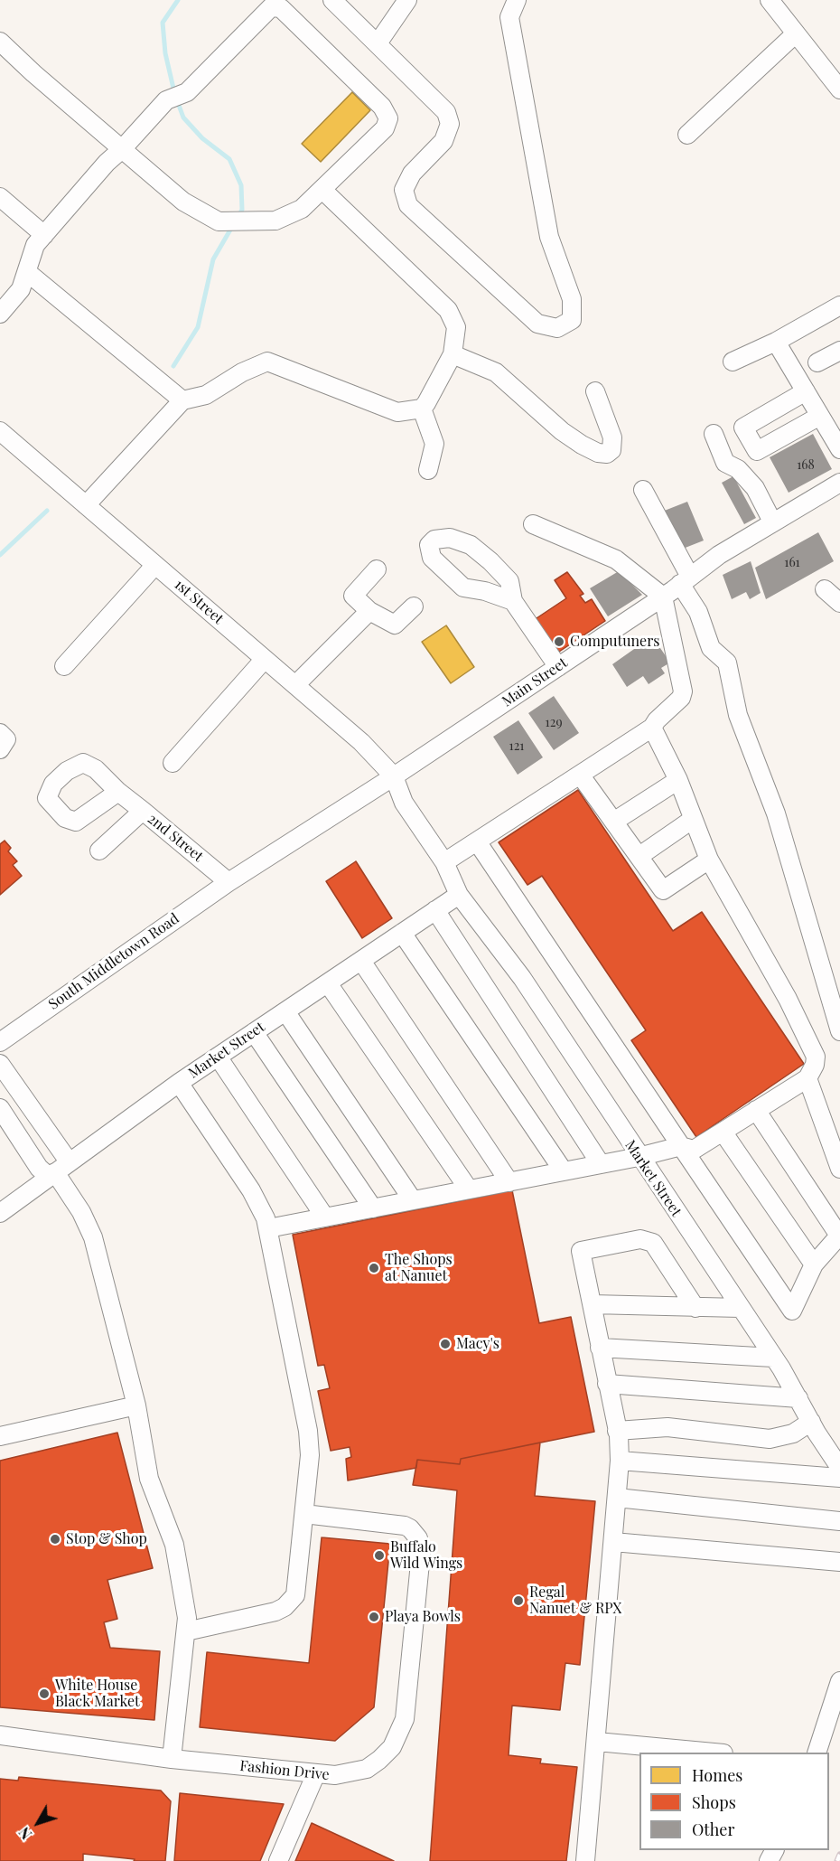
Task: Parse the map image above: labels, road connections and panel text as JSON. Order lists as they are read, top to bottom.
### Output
{
  "streets": {
    "street": [
      "1st Street",
      "Main Street",
      "2nd Street",
      "South Middletown Road",
      "Market Street",
      "Fashion Drive"
    ]
  },
  "crossings": [
    ["1st Street", "Main Street"],
    ["1st Street", "Market Street"],
    ["Main Street", "2nd Street"],
    ["Main Street", "South Middletown Road"],
    ["Main Street", "Market Street"],
    ["2nd Street", "South Middletown Road"]
  ],
  "places": [
    "Computuners",
    "The Shops at Nanuet",
    "Macy's",
    "Stop & Shop",
    "Buffalo Wild Wings",
    "Regal Nanuet & RPX",
    "Playa Bowls",
    "White House Black Market"
  ],
  "house_numbers": [
    "168",
    "161",
    "129",
    "121"
  ],
  "legend": ["Homes", "Shops", "Other"],
  "north": "bottom left"
}
